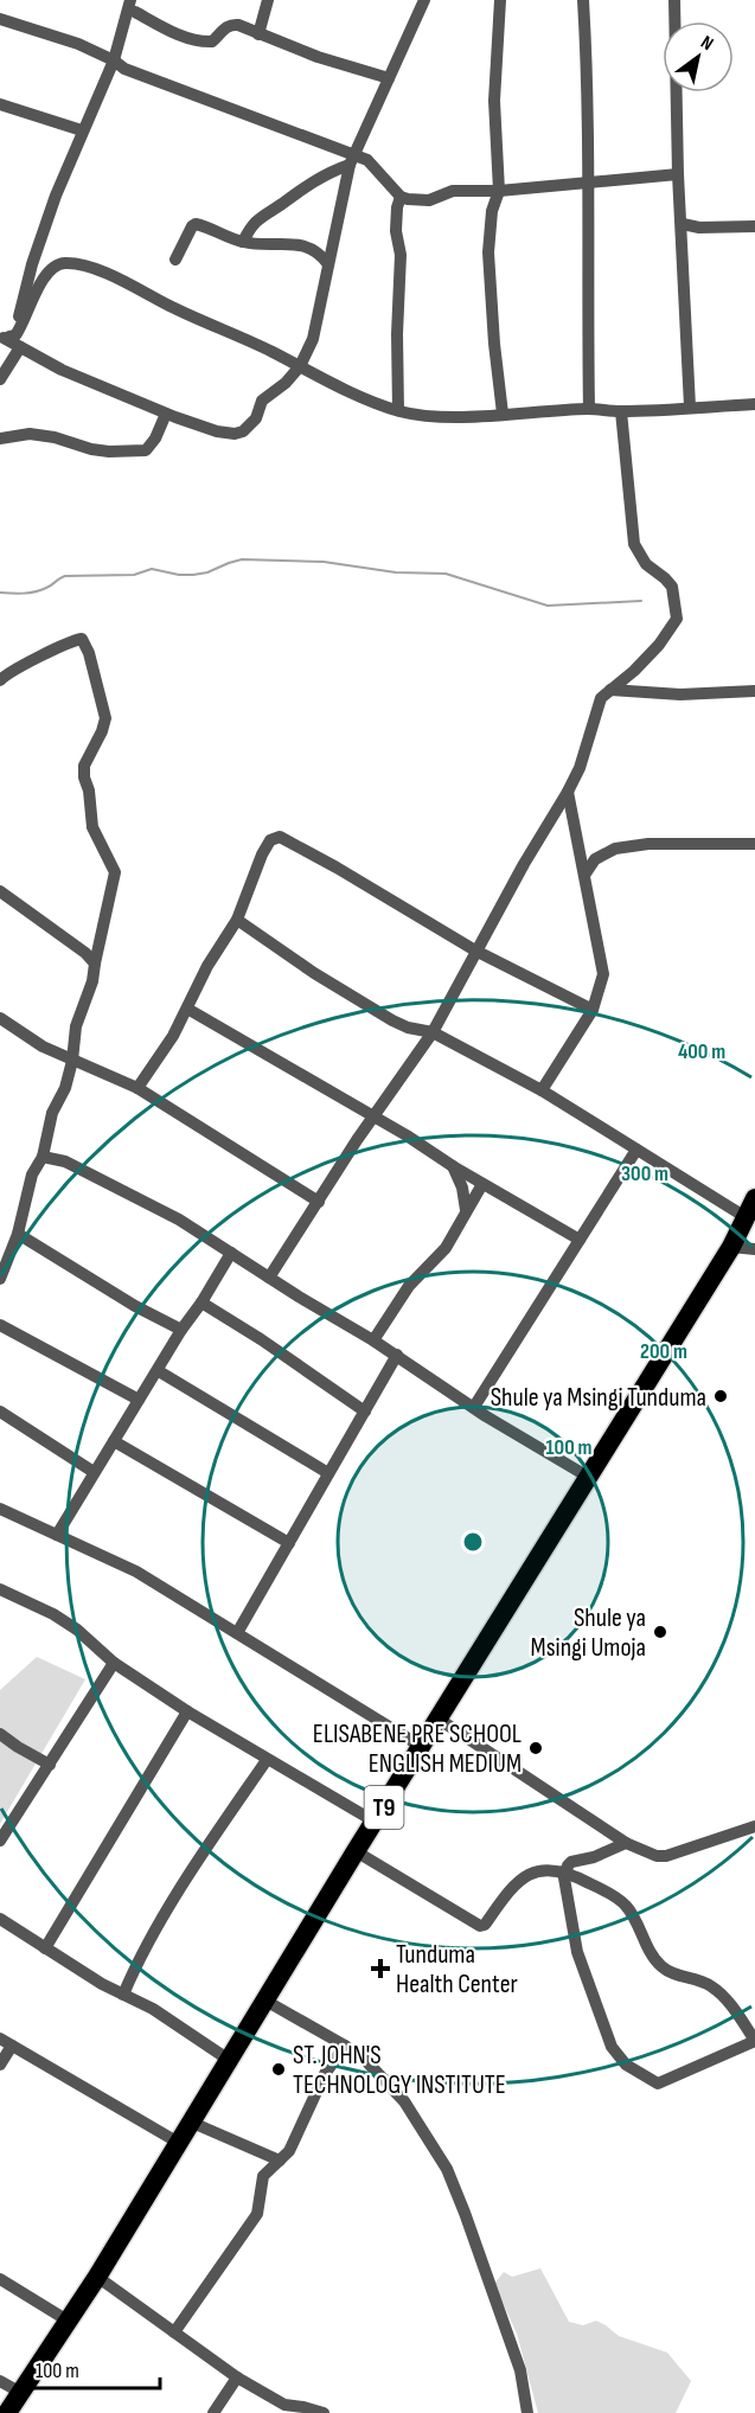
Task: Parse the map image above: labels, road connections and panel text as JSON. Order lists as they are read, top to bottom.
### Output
{
  "streets": {
    "highway": ["T9"]
  },
  "places": {
    "other": [
      "Shule ya Msingi Tunduma",
      "Shule ya Msingi Umoja",
      "ELISABENE PRE SCHOOL ENGLISH MEDIUM",
      "ST. JOHN'S TECHNOLOGY INSTITUTE"
    ],
    "health": ["Tunduma Health Center"]
  },
  "scale_bar": "100 m",
  "north": "top right",
  "rings": [
    "400 m",
    "300 m",
    "200 m",
    "100 m"
  ]
}
